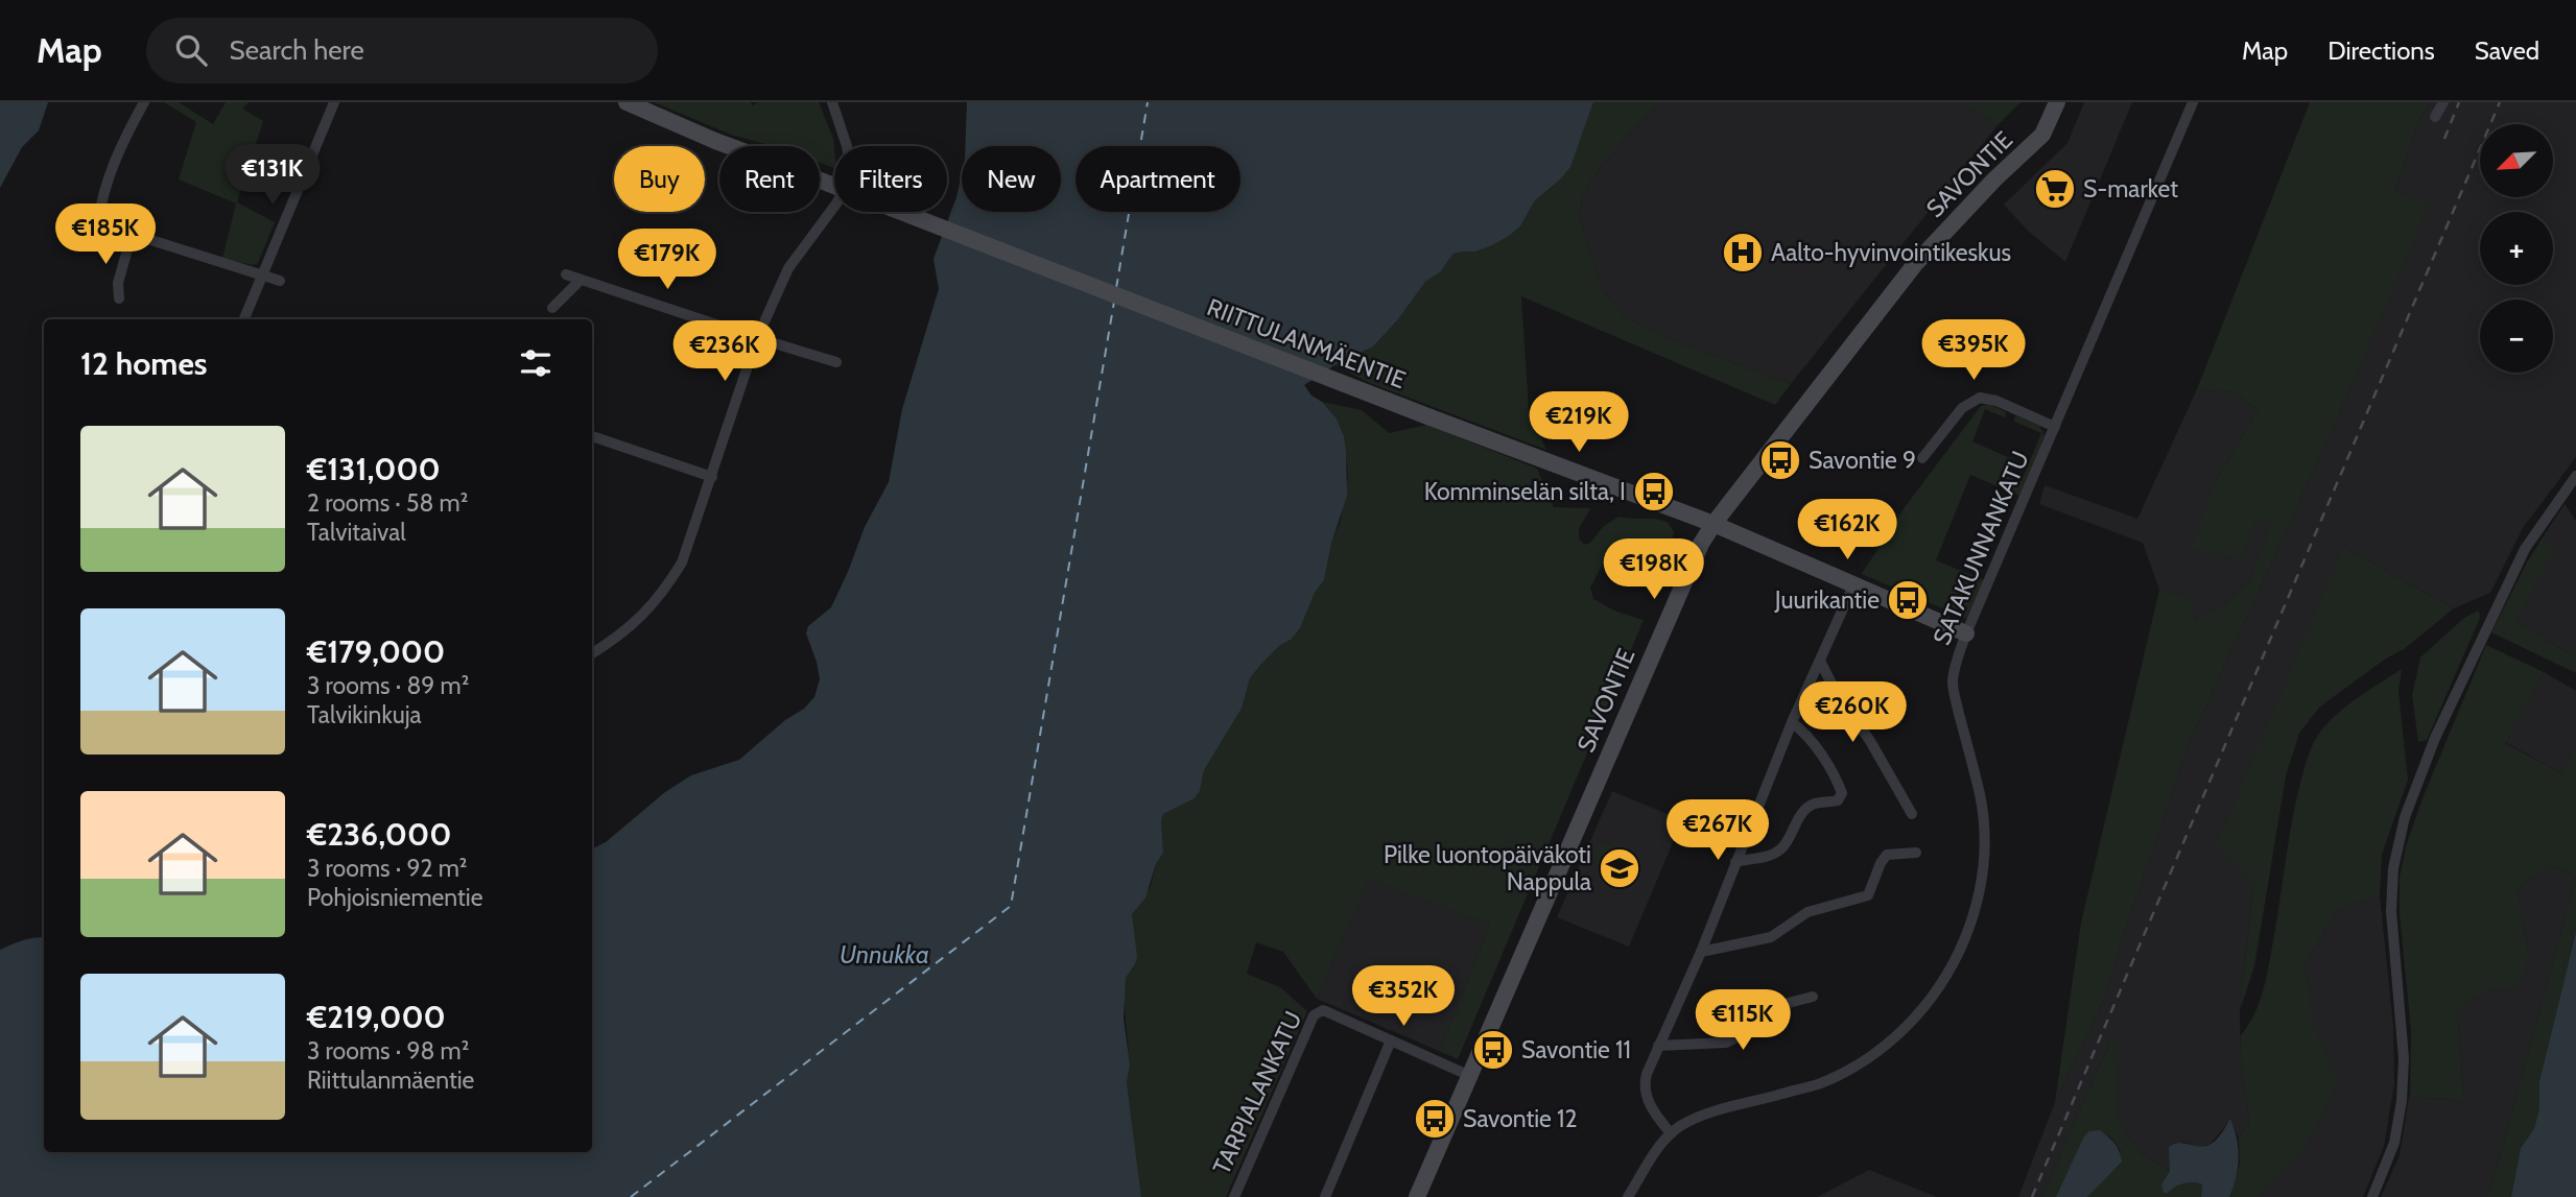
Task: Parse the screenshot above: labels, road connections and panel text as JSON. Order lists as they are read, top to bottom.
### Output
{
  "streets": {
    "street": [
      "SAVONTIE",
      "RIITTULANMÄENTIE",
      "SATAKUNNANKATU",
      "TARPIALANKATU"
    ]
  },
  "crossings": [
    ["SAVONTIE", "RIITTULANMÄENTIE"],
    ["RIITTULANMÄENTIE", "SATAKUNNANKATU"]
  ],
  "water": ["Unnukka"],
  "places": {
    "supermarket": ["S-market"],
    "hospital": ["Aalto-hyvinvointikeskus"],
    "bus stop": [
      "Savontie 9",
      "Komminselän silta, I",
      "Juurikantie",
      "Savontie 11",
      "Savontie 12"
    ],
    "school or university": ["Pilke luontopäiväkoti Nappula"]
  },
  "north": "bottom left",
  "page": {
    "header": "Map",
    "search": "Search here",
    "nav": ["Map", "Directions", "Saved"],
    "map_buttons": ["+", "−"],
    "price": [
      "€131K",
      "€185K",
      "€179K",
      "€395K",
      "€236K",
      "€219K",
      "€162K",
      "€198K",
      "€260K",
      "€267K",
      "€352K",
      "€115K"
    ],
    "chip": [
      "Buy",
      "Rent",
      "Filters",
      "New",
      "Apartment"
    ],
    "heading": "12 homes",
    "list": [
      {
        "name": "€131,000",
        "note": "2 rooms · 58 m² · Talvitaival"
      },
      {
        "name": "€179,000",
        "note": "3 rooms · 89 m² · Talvikinkuja"
      },
      {
        "name": "€236,000",
        "note": "3 rooms · 92 m² · Pohjoisniementie"
      },
      {
        "name": "€219,000",
        "note": "3 rooms · 98 m² · Riittulanmäentie"
      }
    ]
  }
}
